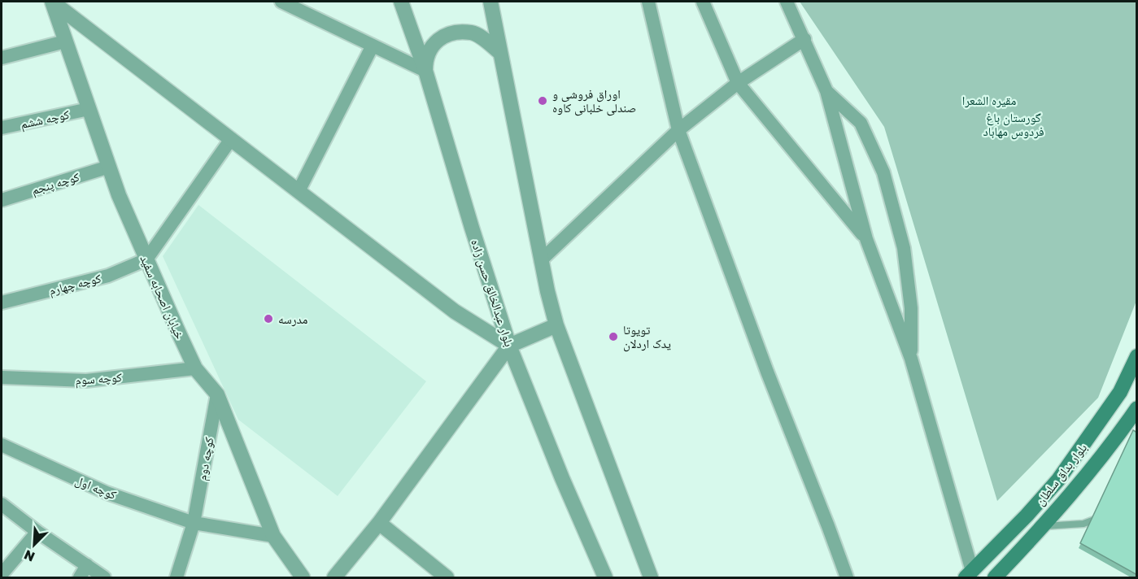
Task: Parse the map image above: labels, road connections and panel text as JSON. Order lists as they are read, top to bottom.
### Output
{
  "streets": {
    "main road": ["بلوار بداق سلطان"],
    "street": [
      "کوچه ششم",
      "کوچه پنجم",
      "کوچه چهارم",
      "بلوار عبدالخالق حسن زاده",
      "خیابان اصحابه سفید",
      "کوچه سوم",
      "کوچه دوم",
      "کوچه اول"
    ]
  },
  "crossings": [
    ["کوچه ششم", "خیابان اصحابه سفید"],
    ["کوچه پنجم", "خیابان اصحابه سفید"],
    ["کوچه چهارم", "خیابان اصحابه سفید"],
    ["خیابان اصحابه سفید", "کوچه سوم"],
    ["خیابان اصحابه سفید", "کوچه دوم"],
    ["خیابان اصحابه سفید", "کوچه اول"],
    ["کوچه دوم", "کوچه اول"]
  ],
  "parks": ["مقیره الشعرا", "گورستان باغ فردوس مهاباد"],
  "places": ["اوراق فروشی و صندلی خلبانی کاوه", "مدرسه", "تویوتا یدک اردلان"],
  "north": "bottom left"
}
